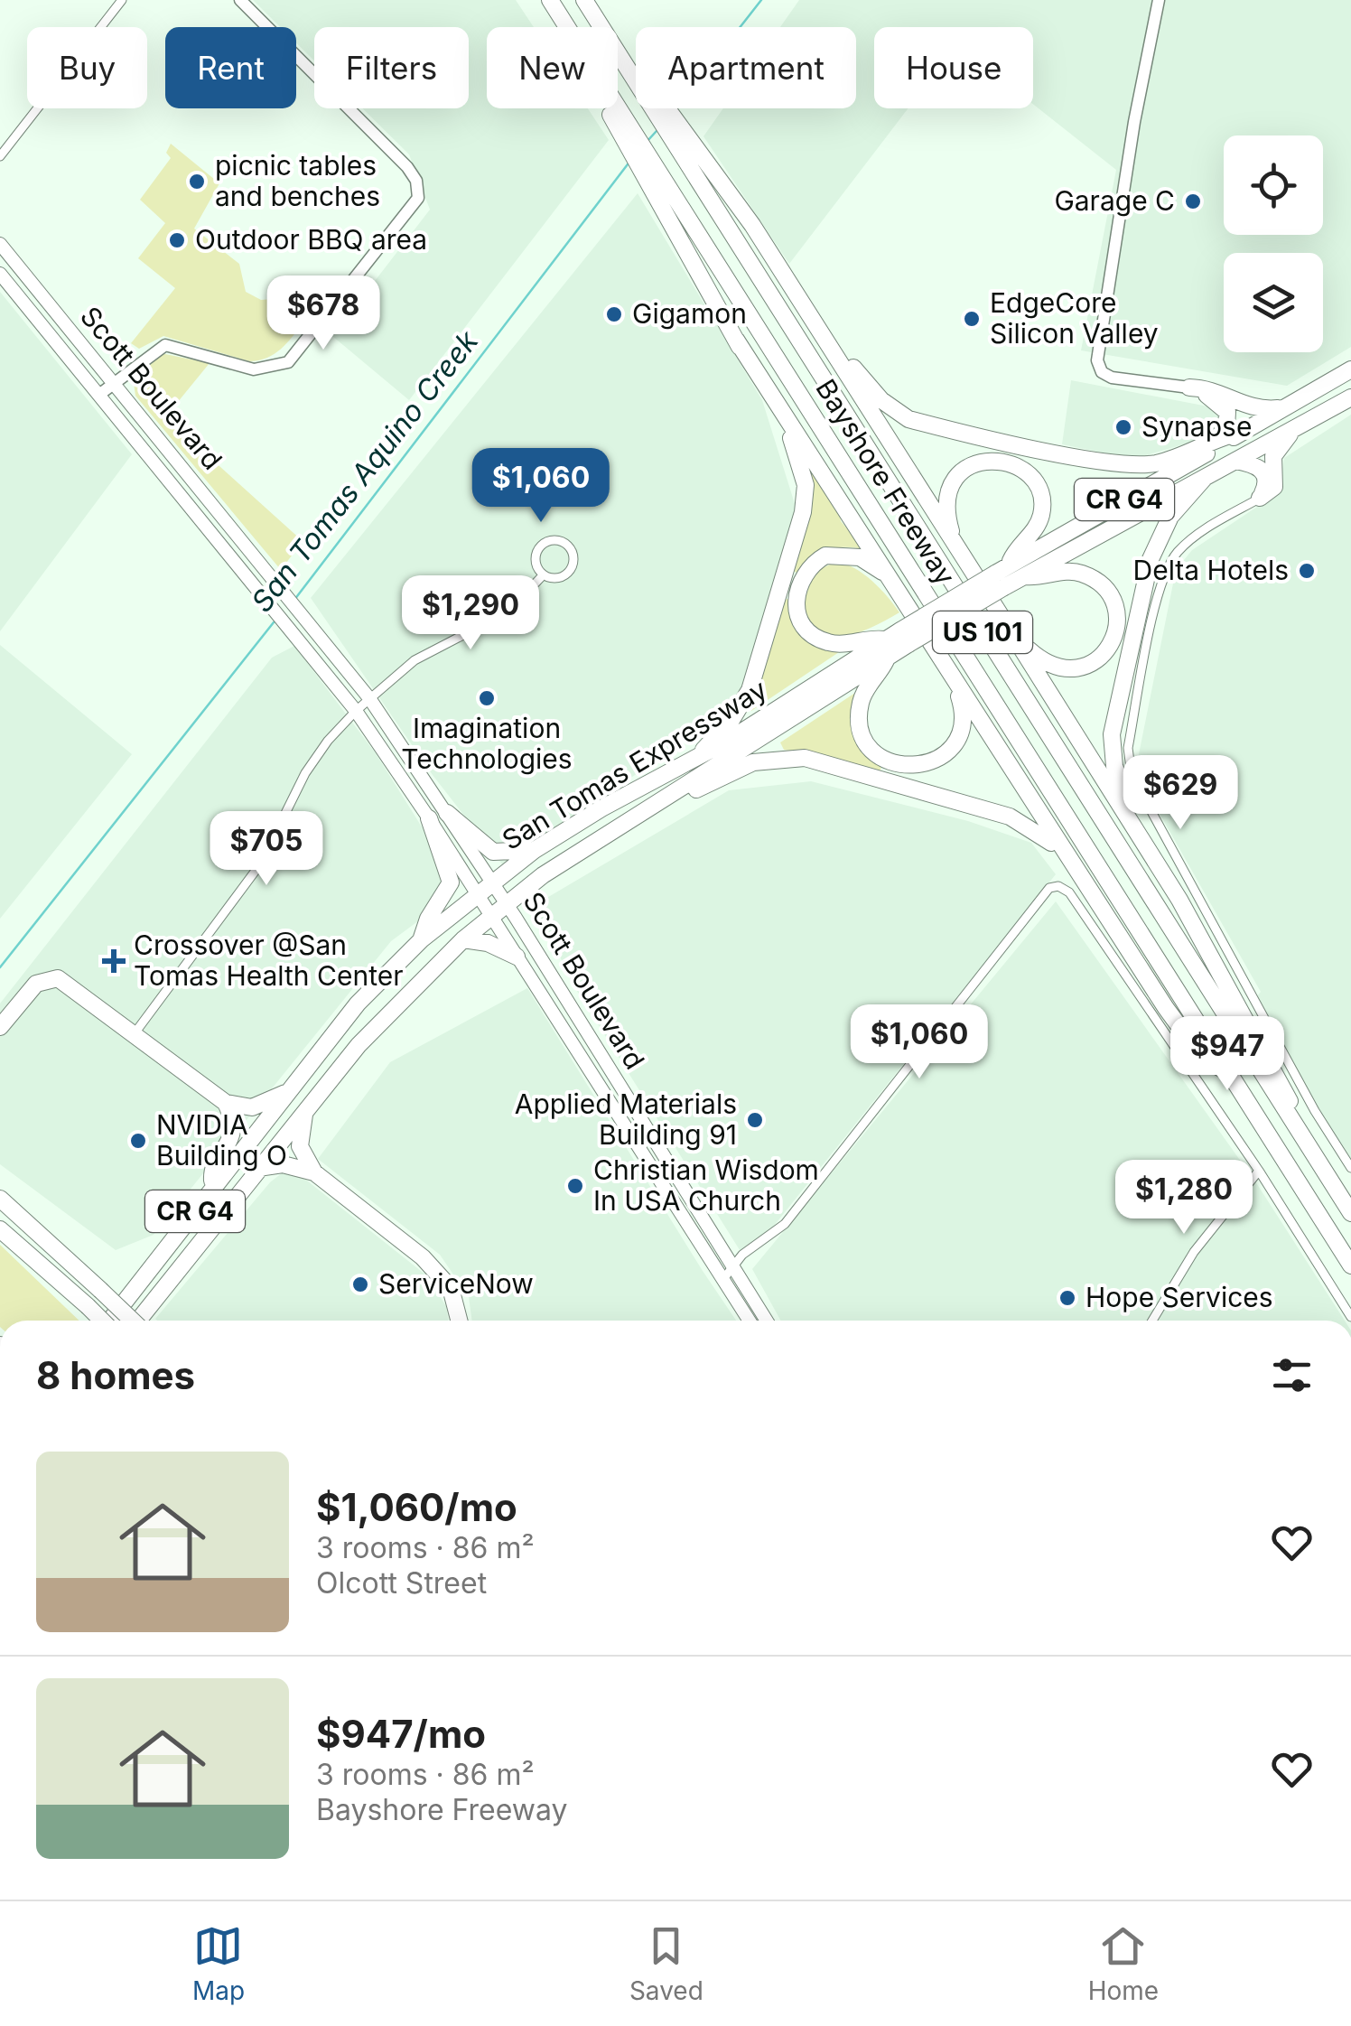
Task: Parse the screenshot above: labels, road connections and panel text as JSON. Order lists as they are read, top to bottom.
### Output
{
  "streets": {
    "highway": [
      "Bayshore Freeway",
      "CR G4",
      "US 101",
      "San Tomas Expressway"
    ],
    "main road": ["Scott Boulevard"]
  },
  "crossings": [
    ["Scott Boulevard", "San Tomas Expressway"],
    ["CR G4", "San Tomas Expressway"]
  ],
  "water": ["San Tomas Aquino Creek"],
  "places": {
    "other": [
      "picnic tables and benches",
      "Garage C",
      "Outdoor BBQ area",
      "Gigamon",
      "EdgeCore Silicon Valley",
      "Synapse",
      "Delta Hotels",
      "Imagination Technologies",
      "Applied Materials Building 91",
      "NVIDIA Building O",
      "Christian Wisdom In USA Church",
      "ServiceNow",
      "Hope Services"
    ],
    "health": ["Crossover @San Tomas Health Center"]
  },
  "page": {
    "chip": [
      "Buy",
      "Rent",
      "Filters",
      "New",
      "Apartment",
      "House"
    ],
    "price": [
      "$678",
      "$1,060",
      "$1,290",
      "$629",
      "$705",
      "$1,060",
      "$947",
      "$1,280"
    ],
    "heading": "8 homes",
    "list": [
      {
        "name": "$1,060/mo",
        "note": "3 rooms · 86 m² · Olcott Street"
      },
      {
        "name": "$947/mo",
        "note": "3 rooms · 86 m² · Bayshore Freeway"
      }
    ],
    "tabs": ["Map", "Saved", "Home"]
  }
}
